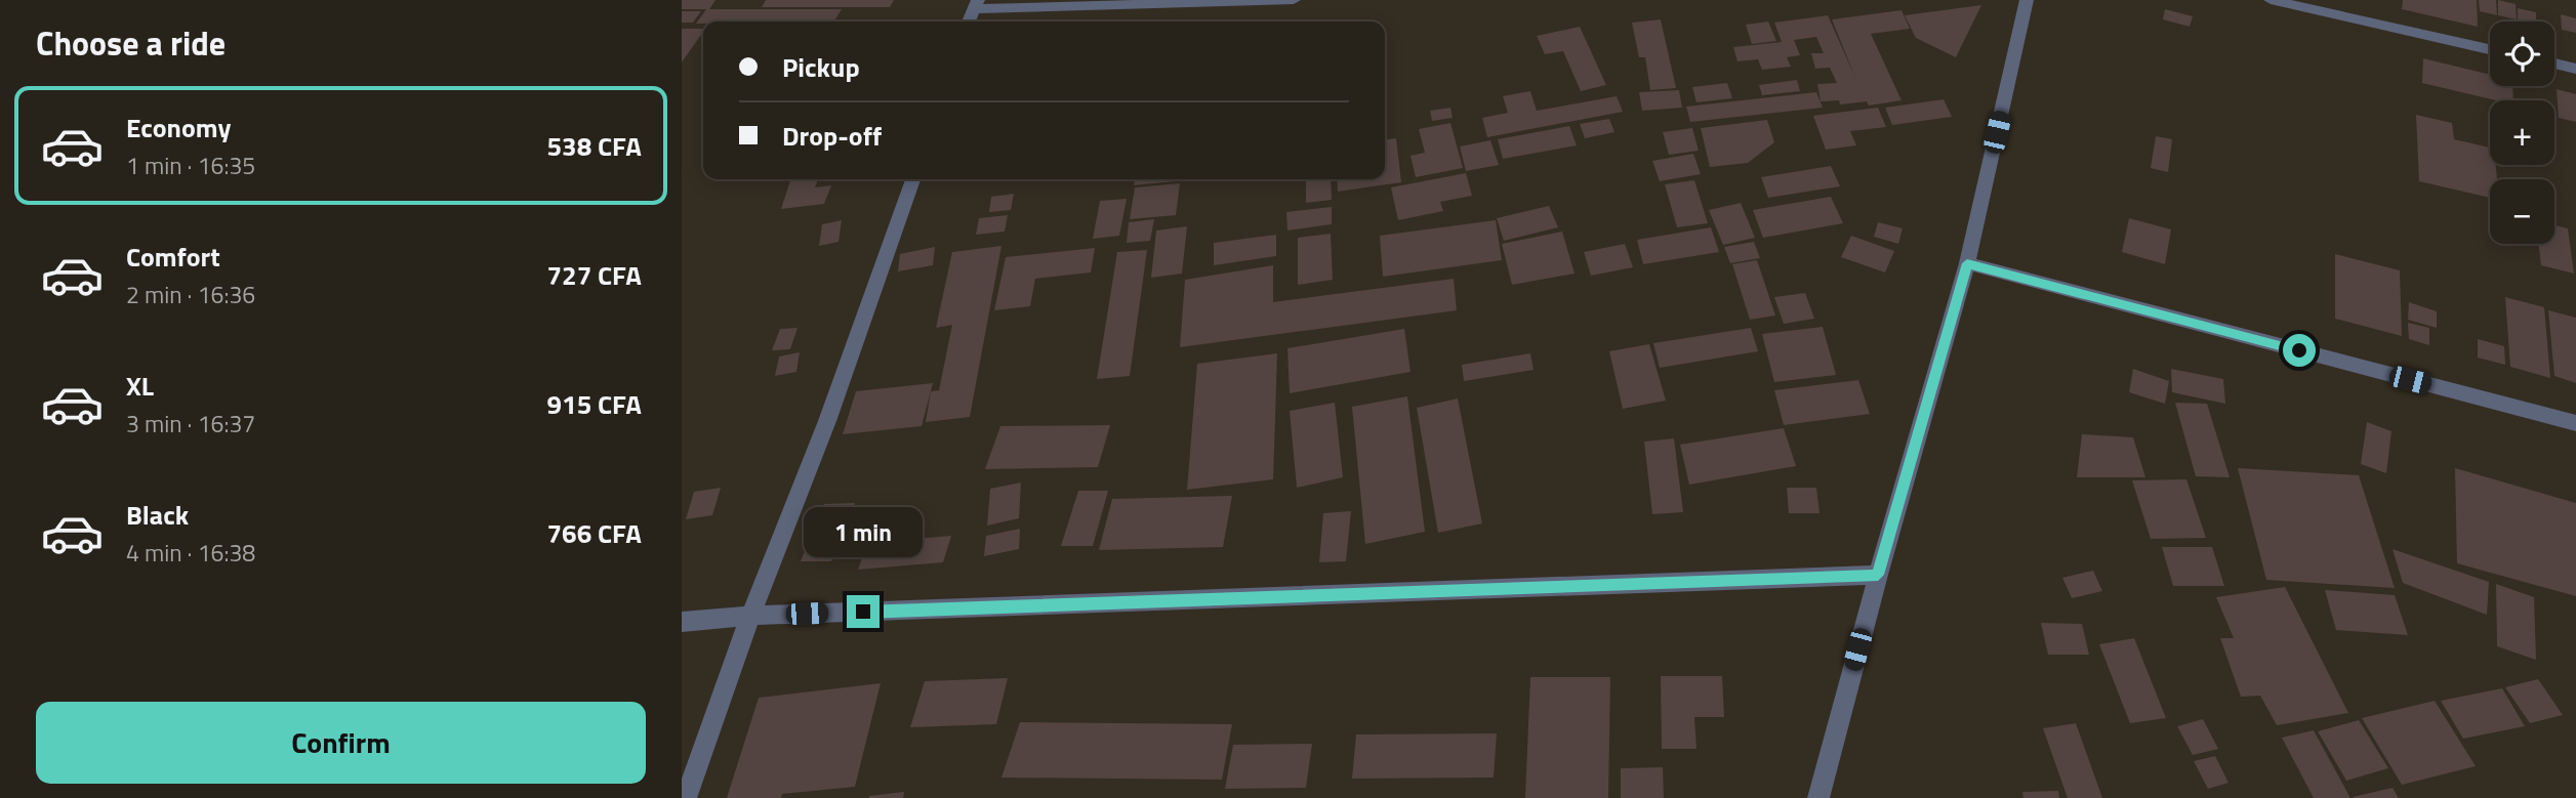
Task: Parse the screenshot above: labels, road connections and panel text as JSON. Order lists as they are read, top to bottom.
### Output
{
  "page": {
    "heading": "Choose a ride",
    "map_buttons": ["+", "−"],
    "banner": ["Pickup", "Drop-off"],
    "list": [
      {
        "name": "Economy",
        "note": "1 min · 16:35",
        "value": "538 CFA"
      },
      {
        "name": "Comfort",
        "note": "2 min · 16:36",
        "value": "727 CFA"
      },
      {
        "name": "XL",
        "note": "3 min · 16:37",
        "value": "915 CFA"
      },
      {
        "name": "Black",
        "note": "4 min · 16:38",
        "value": "766 CFA"
      }
    ],
    "bubble": "1 min",
    "buttons": "Confirm"
  }
}
